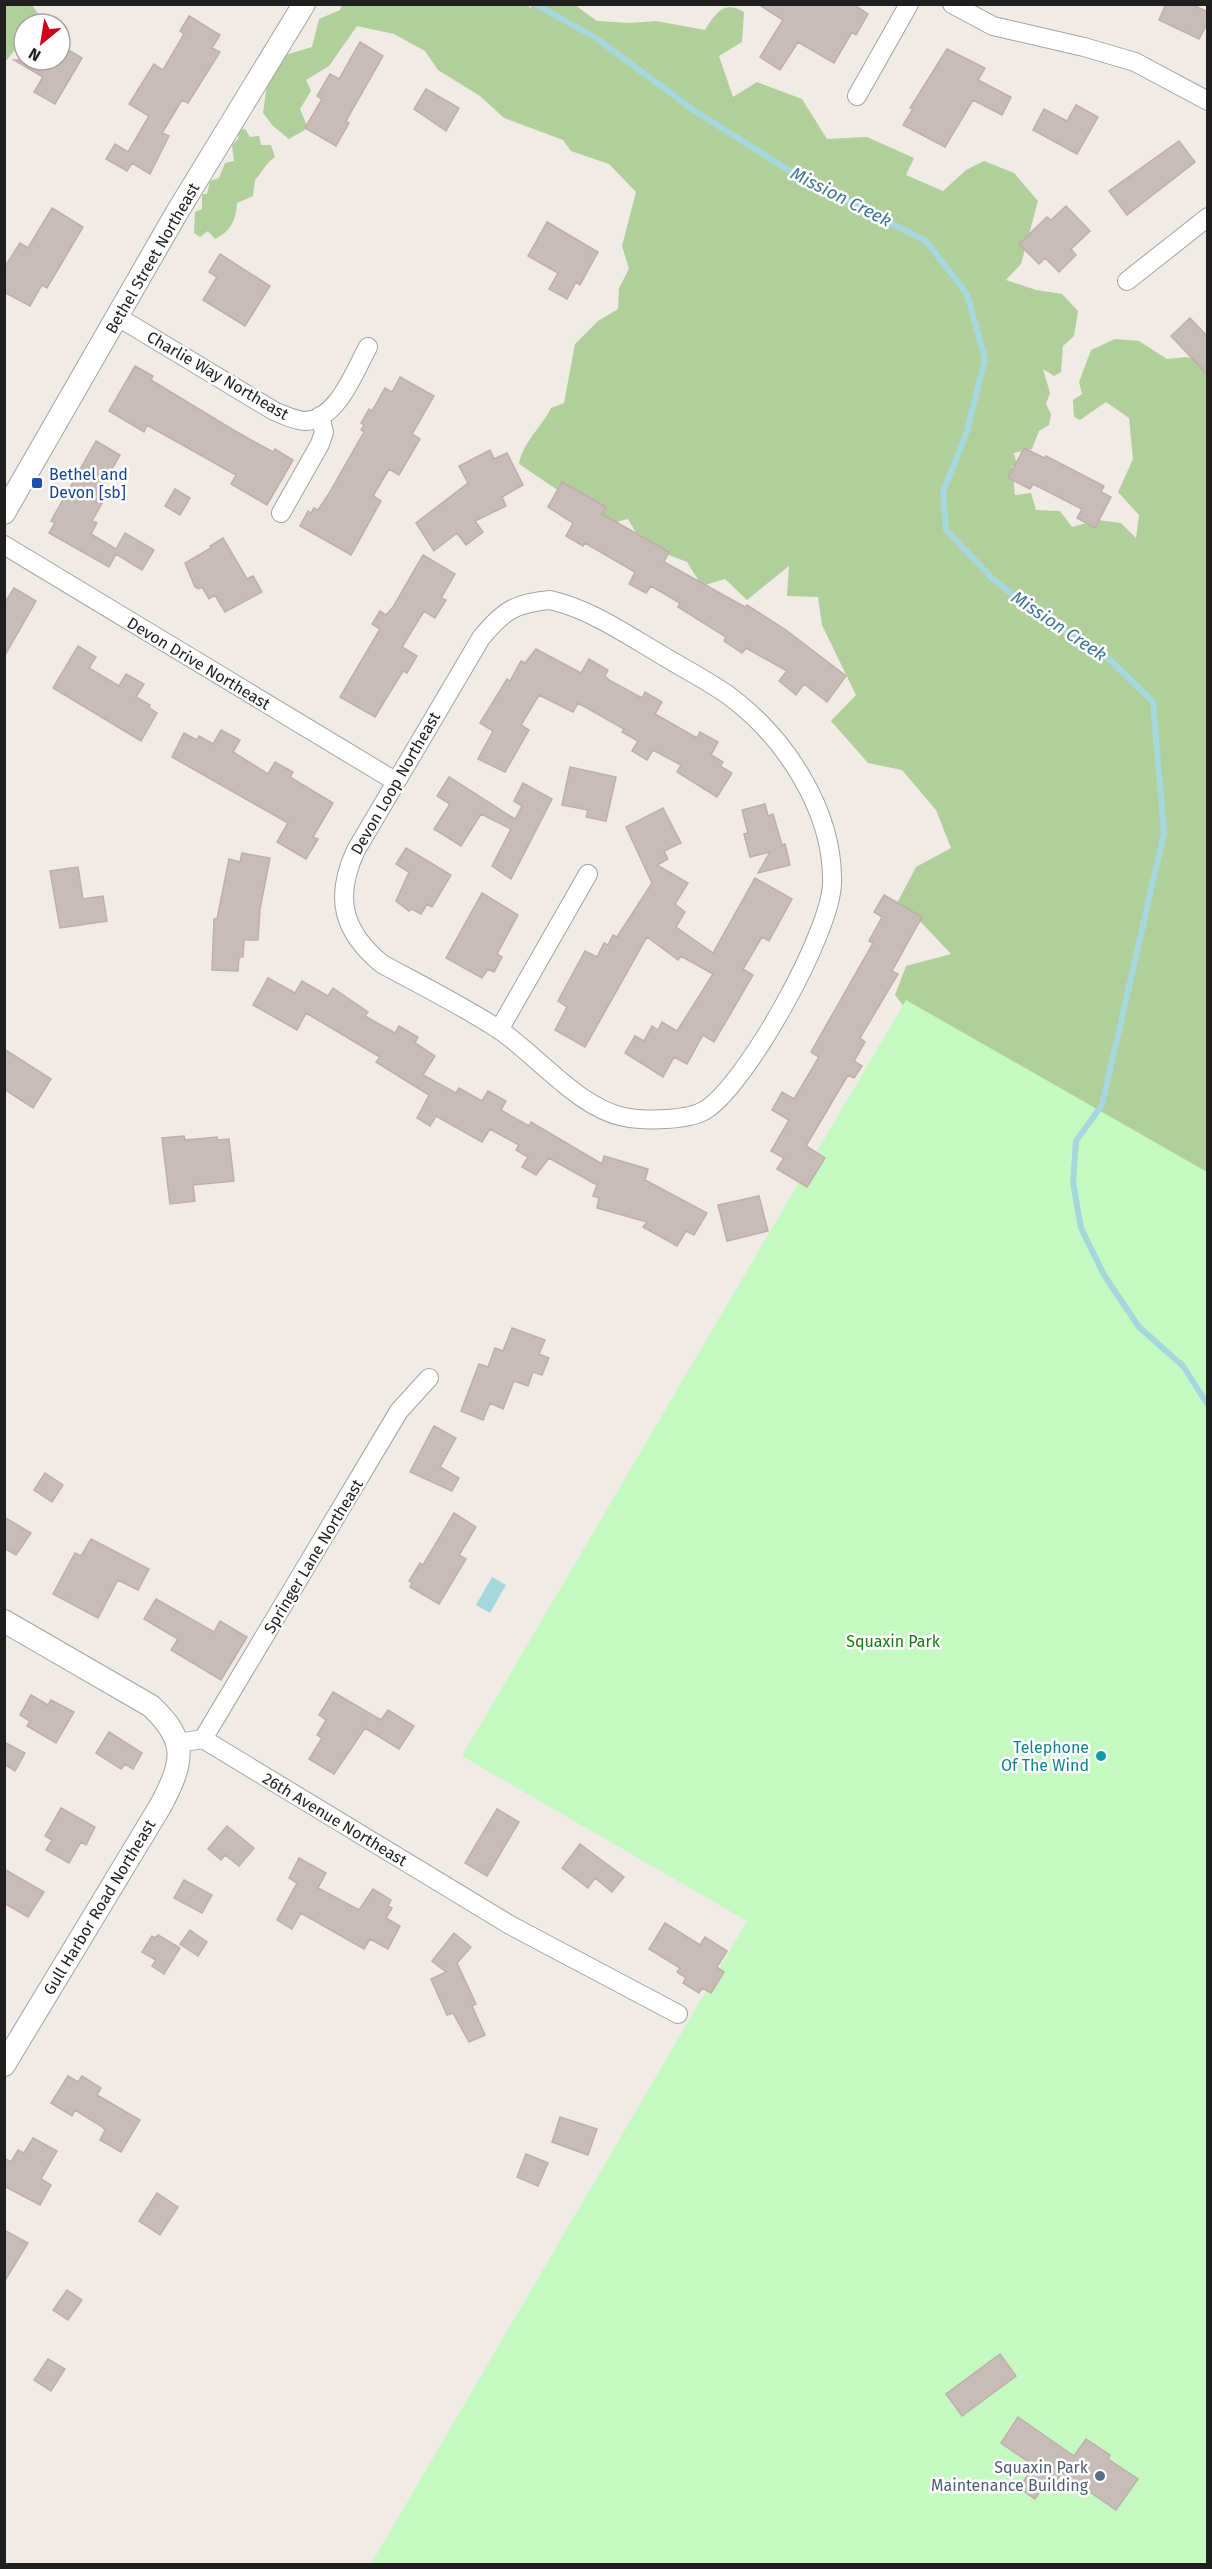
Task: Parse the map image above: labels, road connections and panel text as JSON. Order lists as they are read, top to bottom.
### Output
{
  "streets": {
    "street": [
      "Bethel Street Northeast",
      "Charlie Way Northeast",
      "Devon Drive Northeast",
      "Devon Loop Northeast",
      "Springer Lane Northeast",
      "26th Avenue Northeast",
      "Gull Harbor Road Northeast"
    ]
  },
  "crossings": [
    ["Bethel Street Northeast", "Charlie Way Northeast"],
    ["Devon Drive Northeast", "Devon Loop Northeast"],
    ["Springer Lane Northeast", "26th Avenue Northeast"]
  ],
  "water": ["Mission Creek"],
  "parks": ["Squaxin Park"],
  "places": {
    "transit": ["Bethel and Devon [sb]"],
    "other": ["Telephone Of The Wind", "Squaxin Park Maintenance Building"]
  },
  "north": "bottom left"
}
